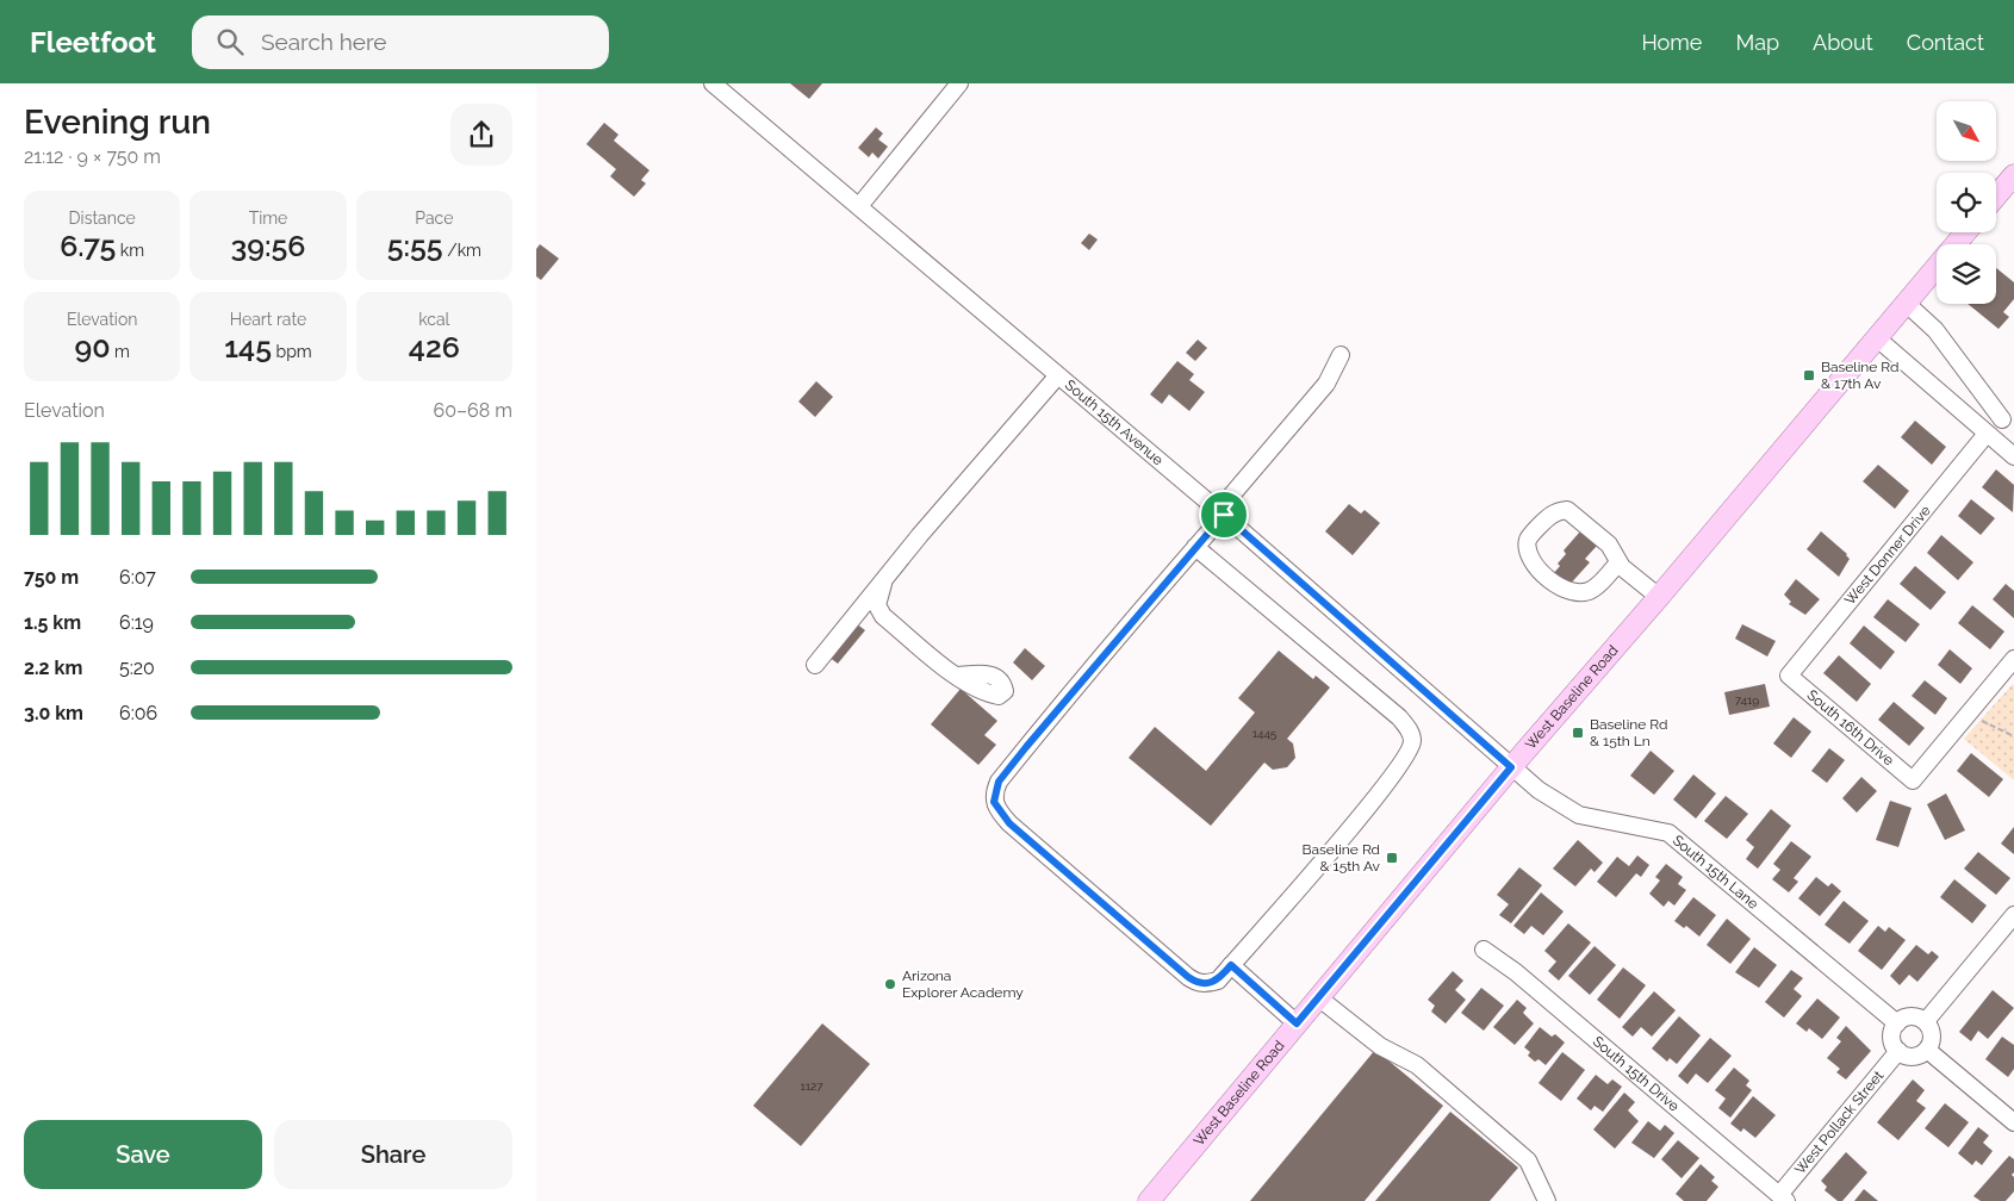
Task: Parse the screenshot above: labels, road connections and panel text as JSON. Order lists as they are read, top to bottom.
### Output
{
  "streets": {
    "main road": ["West Baseline Road"],
    "street": [
      "South 15th Avenue",
      "West Donner Drive",
      "South 16th Drive",
      "South 15th Lane",
      "South 15th Drive",
      "West Pollack Street"
    ]
  },
  "crossings": [
    ["South 15th Avenue", "West Baseline Road"],
    ["South 15th Avenue", "South 15th Lane"],
    ["West Donner Drive", "South 16th Drive"],
    ["West Baseline Road", "South 15th Lane"],
    ["South 15th Lane", "West Pollack Street"],
    ["South 15th Drive", "West Pollack Street"]
  ],
  "places": {
    "transit": ["Baseline Rd & 17th Av", "Baseline Rd & 15th Ln", "Baseline Rd & 15th Av"],
    "other": ["Arizona Explorer Academy"]
  },
  "house_numbers": ["7419", "1445", "1127"],
  "north": "bottom right",
  "page": {
    "header": "Fleetfoot",
    "search": "Search here",
    "nav": [
      "Home",
      "Map",
      "About",
      "Contact"
    ],
    "heading": ["Evening run", "21:12 · 9 × 750 m"],
    "stats": [
      ["Distance", "6.75 km"],
      ["Time", "39:56"],
      ["Pace", "5:55 /km"],
      ["Elevation", "90 m"],
      ["Heart rate", "145 bpm"],
      ["kcal", "426"]
    ],
    "chart": ["Elevation", "60–68 m"],
    "list": [
      {
        "name": "750 m",
        "note": "6:07"
      },
      {
        "name": "1.5 km",
        "note": "6:19"
      },
      {
        "name": "2.2 km",
        "note": "5:20"
      },
      {
        "name": "3.0 km",
        "note": "6:06"
      }
    ],
    "buttons": ["Save", "Share"]
  }
}
